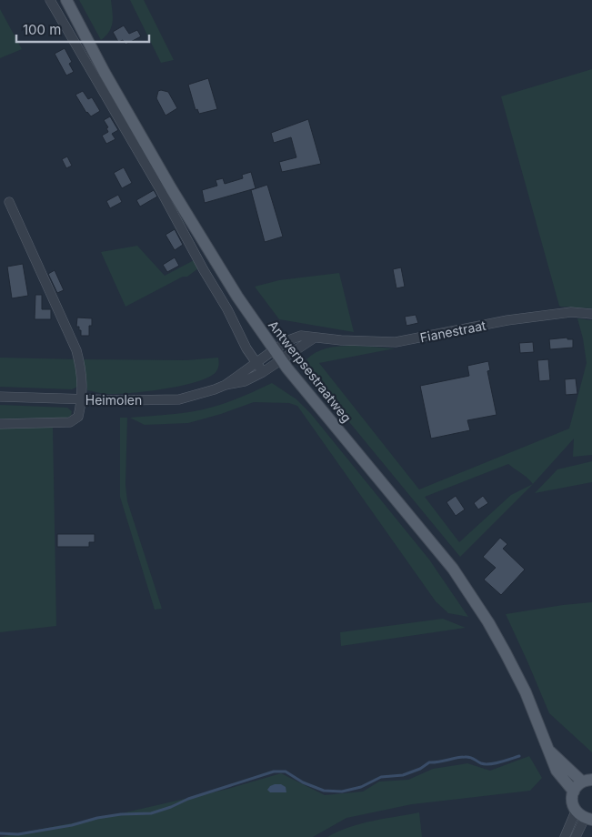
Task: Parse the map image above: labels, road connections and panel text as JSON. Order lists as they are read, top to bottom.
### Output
{
  "streets": {
    "main road": ["Antwerpsestraatweg"],
    "street": ["Fianestraat", "Heimolen"]
  },
  "crossings": [
    ["Fianestraat", "Antwerpsestraatweg"],
    ["Fianestraat", "Heimolen"],
    ["Antwerpsestraatweg", "Heimolen"]
  ],
  "scale_bar": "100 m"
}
